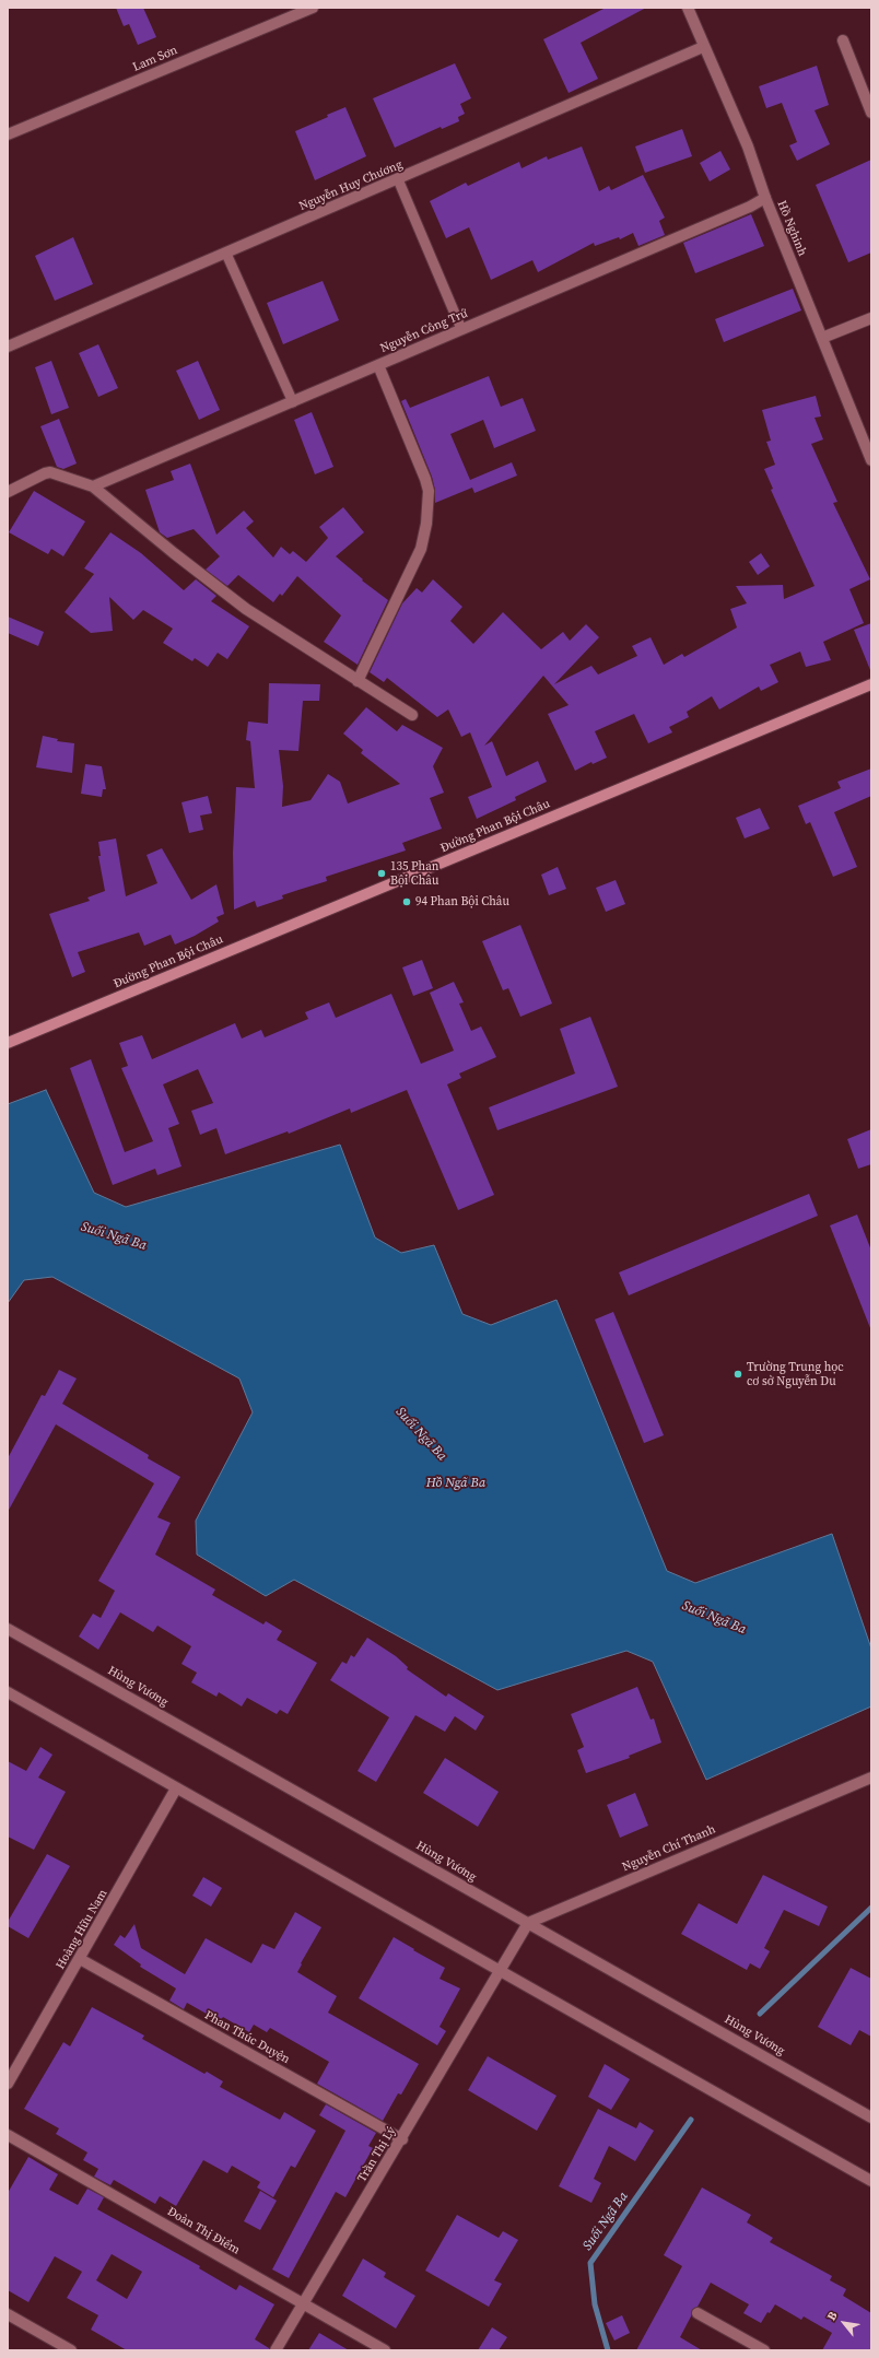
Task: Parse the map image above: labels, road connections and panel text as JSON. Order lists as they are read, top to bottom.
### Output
{
  "streets": {
    "main road": ["Đường Phan Bội Châu"],
    "street": [
      "Lam Sơn",
      "Nguyễn Huy Chương",
      "Hồ Nghinh",
      "Nguyễn Công Trứ",
      "Hùng Vương",
      "Nguyễn Chí Thanh",
      "Hoàng Hữu Nam",
      "Phan Thúc Duyện",
      "Trần Thị Lý",
      "Đoàn Thị Điểm"
    ]
  },
  "crossings": [
    ["Nguyễn Huy Chương", "Hồ Nghinh"],
    ["Hồ Nghinh", "Nguyễn Công Trứ"],
    ["Hùng Vương", "Nguyễn Chí Thanh"],
    ["Hoàng Hữu Nam", "Phan Thúc Duyện"],
    ["Phan Thúc Duyện", "Trần Thị Lý"],
    ["Trần Thị Lý", "Đoàn Thị Điểm"]
  ],
  "water": ["Suối Ngã Ba", "Hồ Ngã Ba"],
  "places": ["135 Phan Bội Châu", "94 Phan Bội Châu", "Trường Trung học cơ sở Nguyễn Du"],
  "north": "top left"
}
